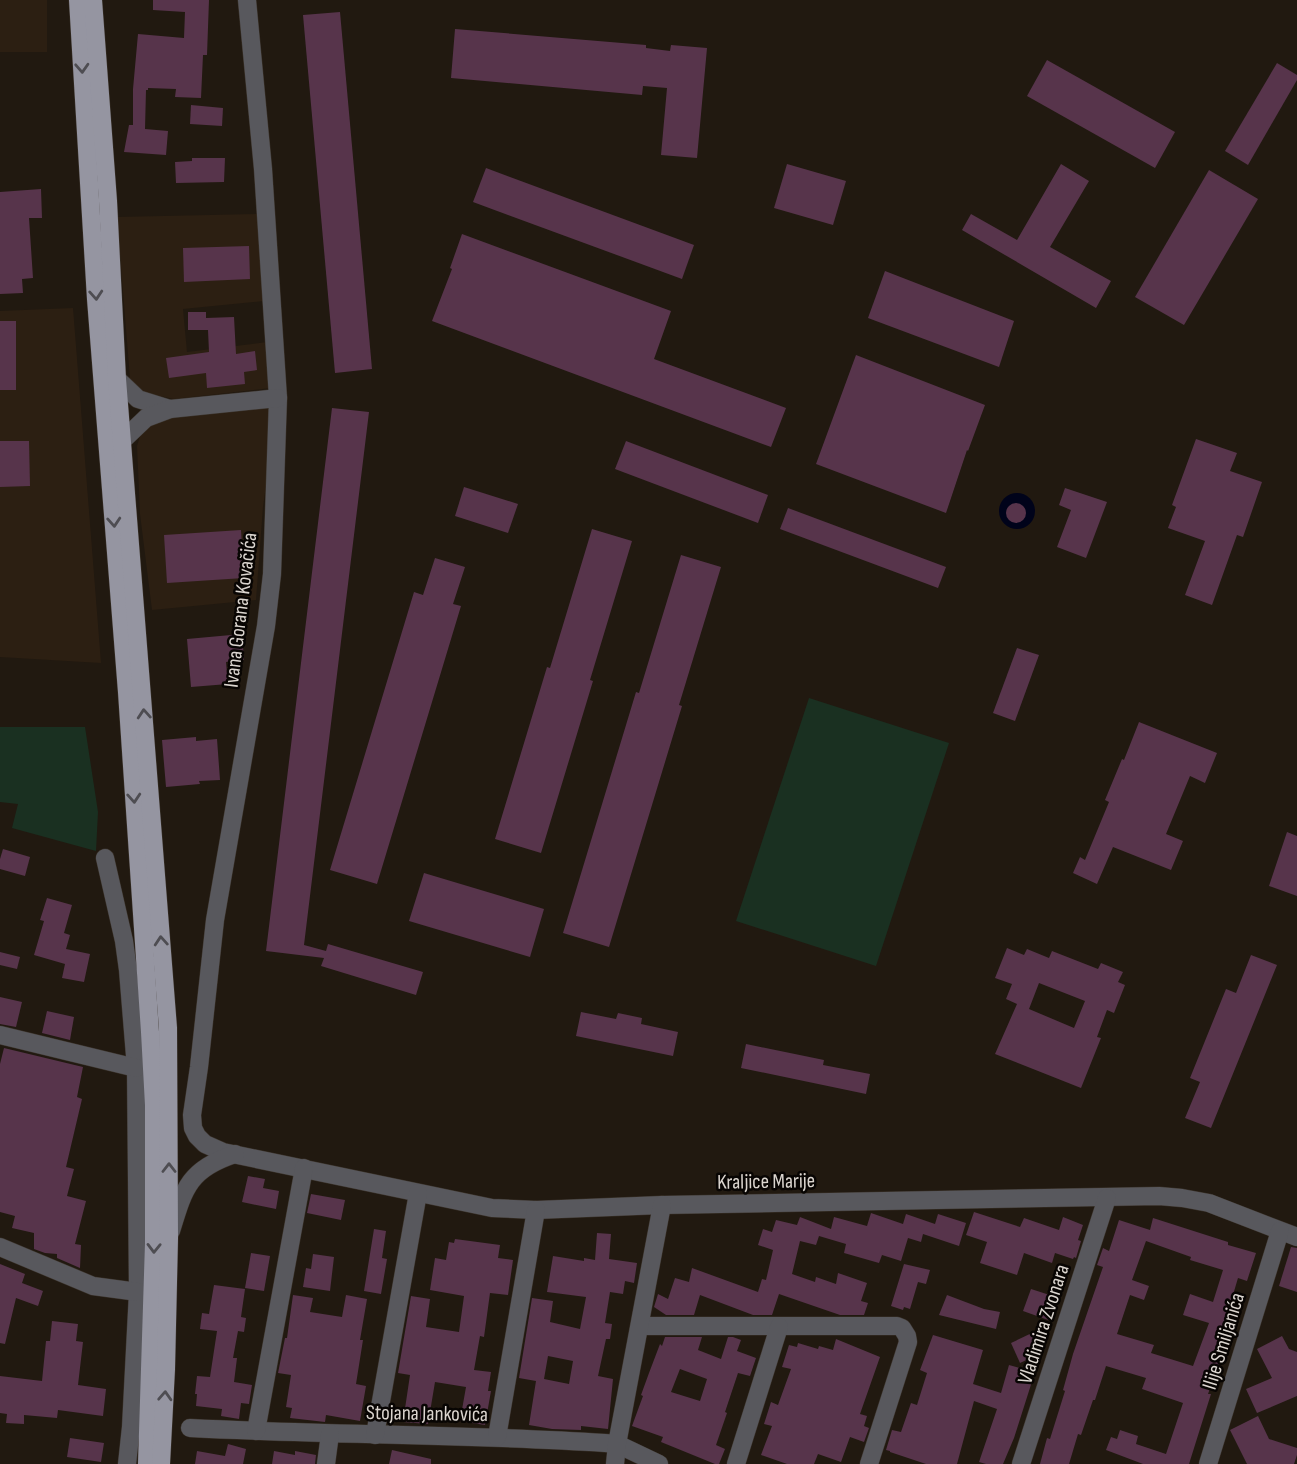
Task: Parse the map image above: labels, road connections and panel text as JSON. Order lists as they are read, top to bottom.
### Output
{
  "streets": {
    "street": [
      "Ivana Gorana Kovačića",
      "Kraljice Marije",
      "Vladimira Zvonara",
      "Ilije Smiljanića",
      "Stojana Jankovića"
    ]
  },
  "crossings": [
    ["Ivana Gorana Kovačića", "Kraljice Marije"],
    ["Kraljice Marije", "Vladimira Zvonara"],
    ["Kraljice Marije", "Ilije Smiljanića"]
  ]
}
